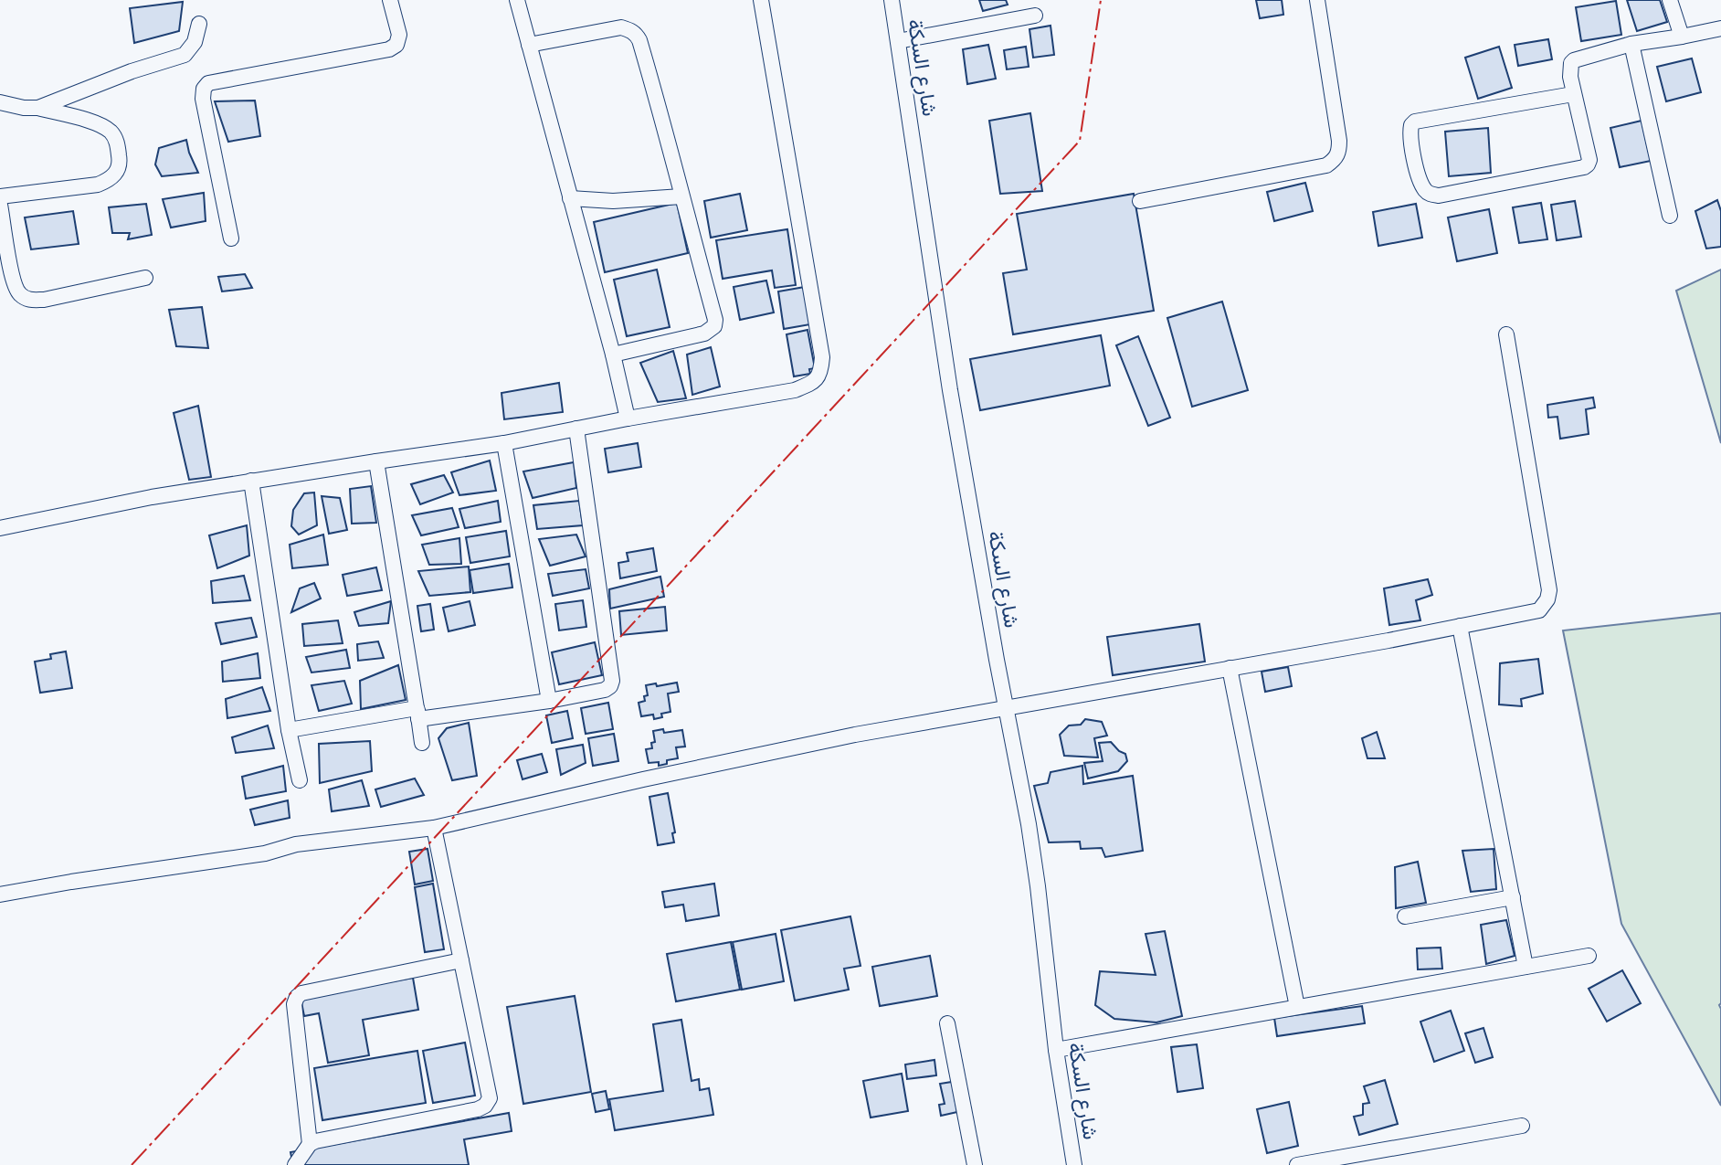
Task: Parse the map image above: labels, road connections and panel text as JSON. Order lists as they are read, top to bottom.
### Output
{
  "streets": {
    "street": ["شارع السكة"]
  }
}
